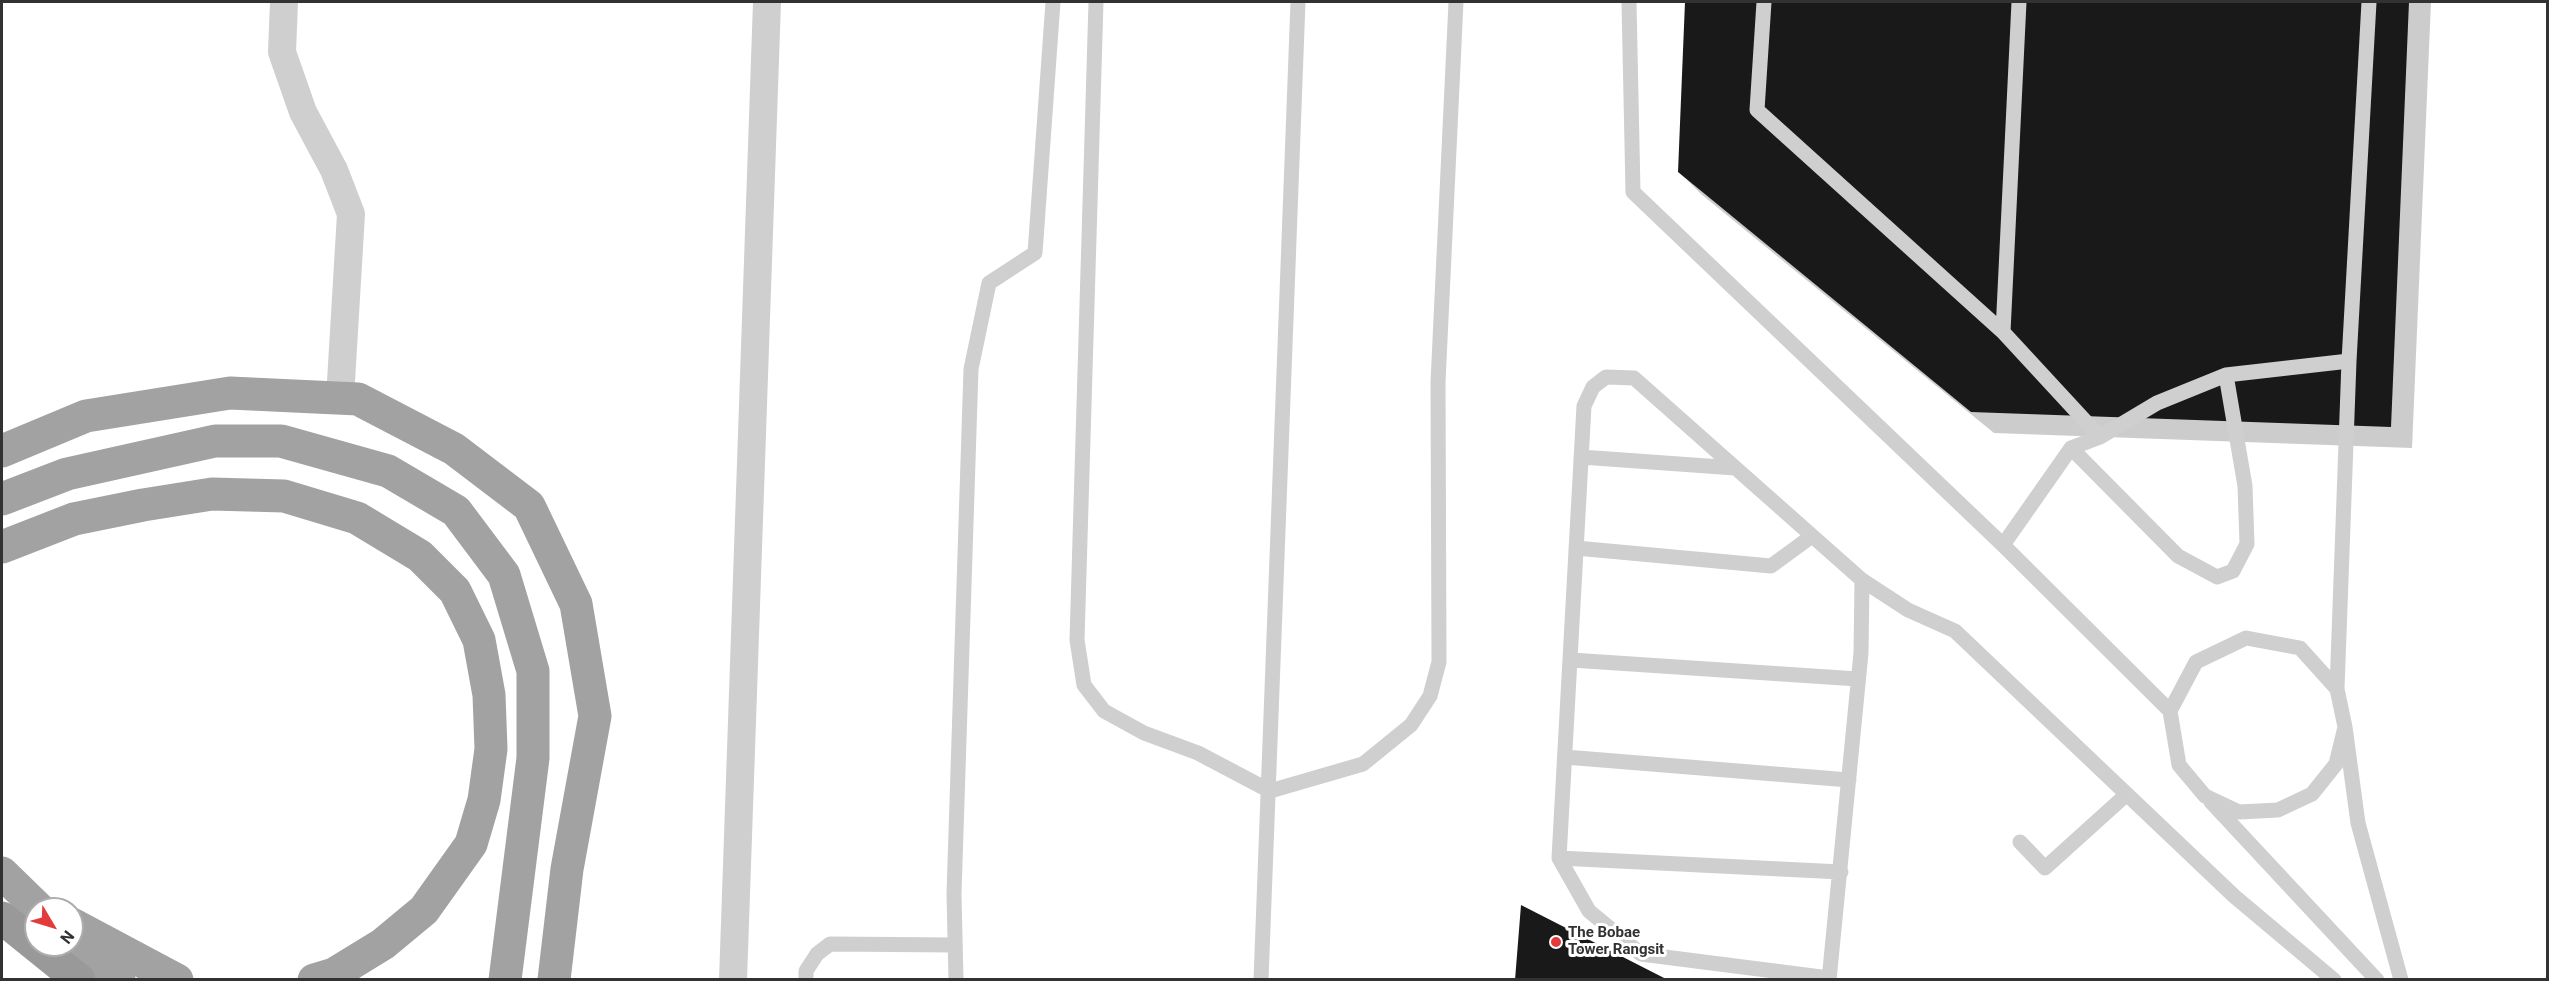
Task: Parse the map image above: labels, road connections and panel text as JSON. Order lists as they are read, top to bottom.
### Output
{
  "places": ["The Bobae Tower Rangsit"],
  "north": "bottom right"
}
